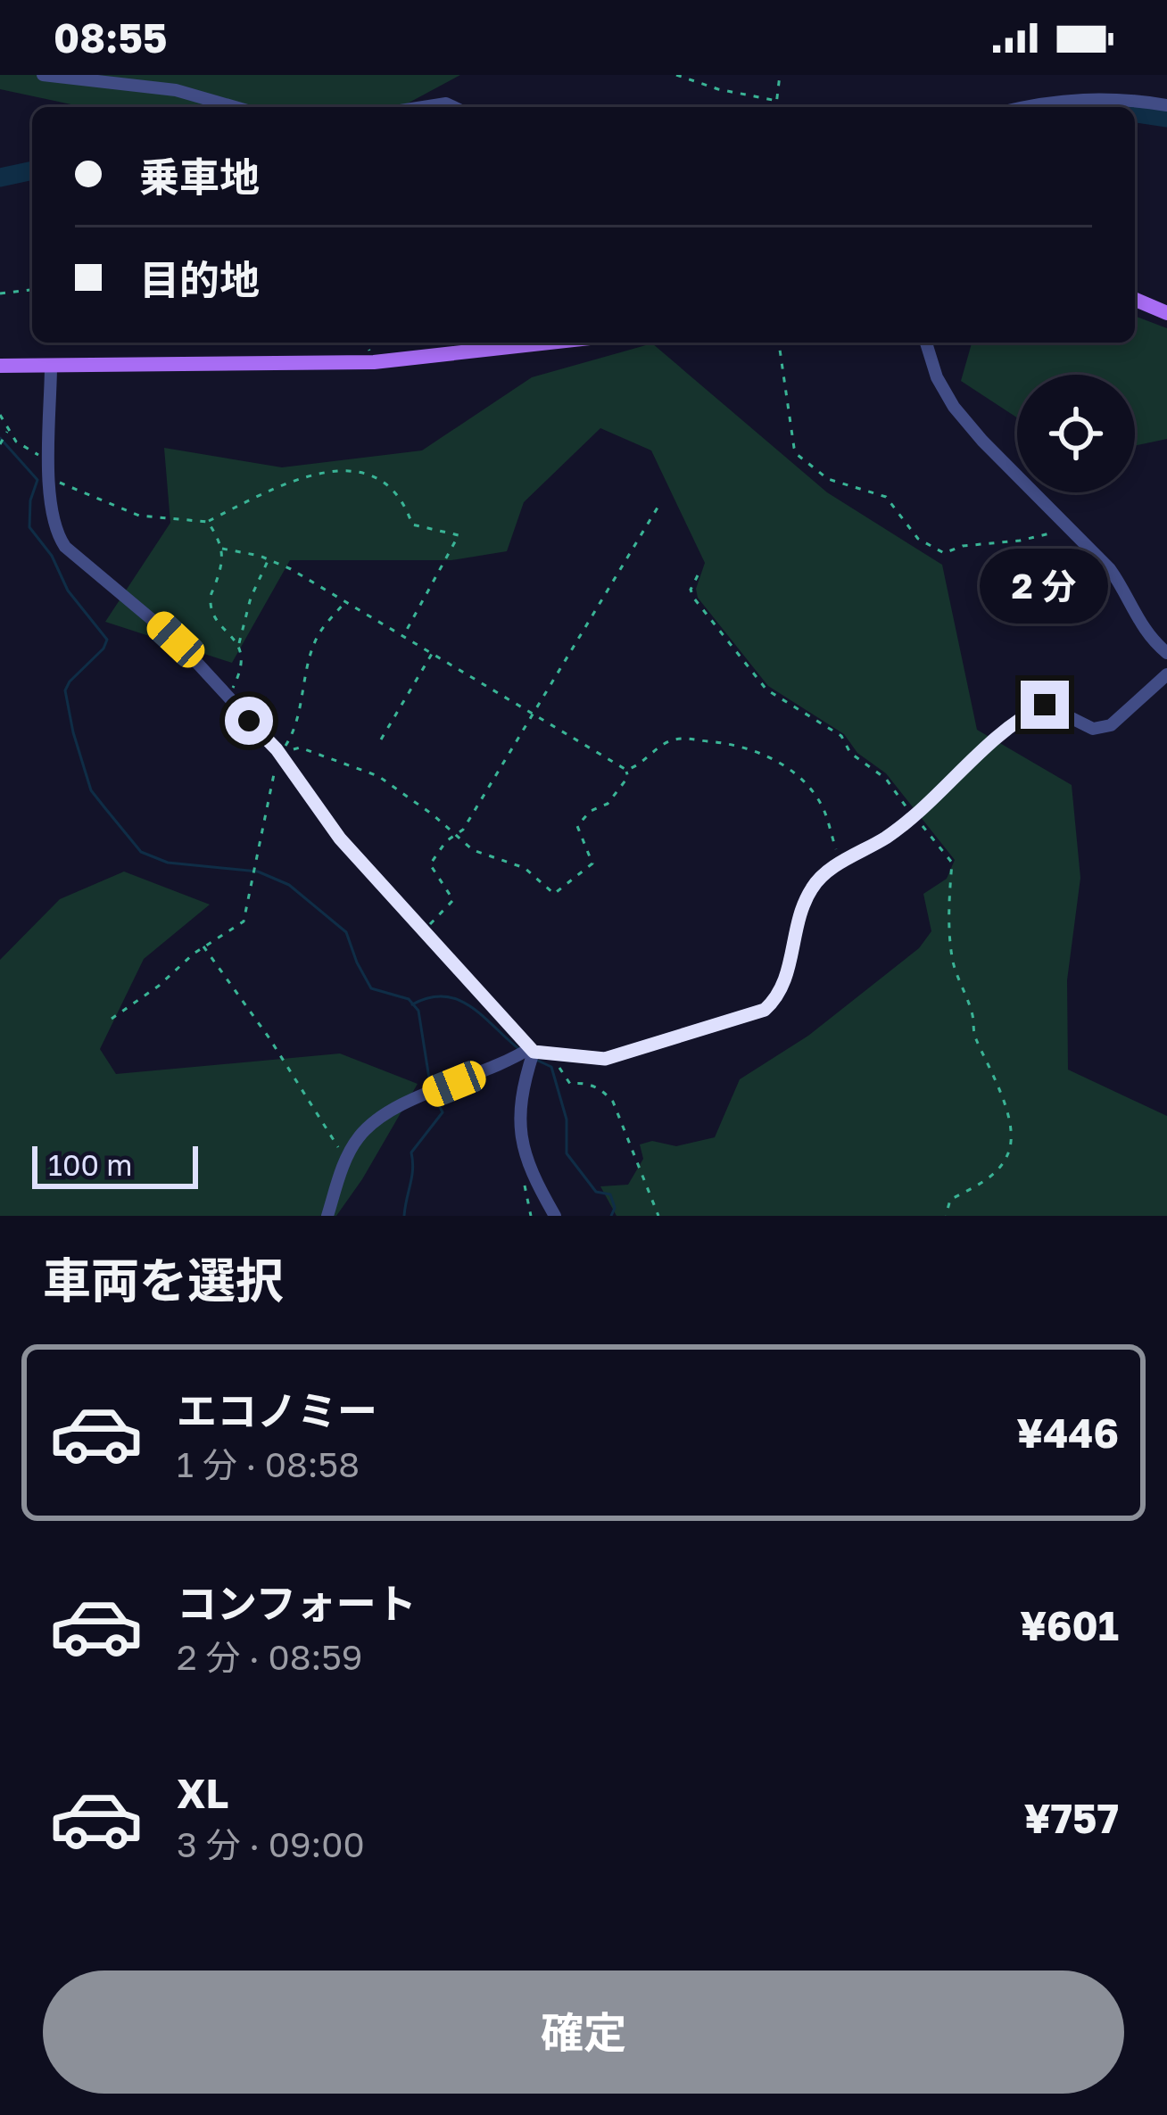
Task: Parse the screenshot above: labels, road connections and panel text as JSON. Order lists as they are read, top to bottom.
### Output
{
  "scale_bar": "100 m",
  "page": {
    "status": "08:55",
    "banner": ["乗車地", "目的地"],
    "bubble": "2 分",
    "scale": "100 m",
    "heading": "車両を選択",
    "list": [
      {
        "name": "エコノミー",
        "note": "1 分 · 08:58",
        "value": "¥446"
      },
      {
        "name": "コンフォート",
        "note": "2 分 · 08:59",
        "value": "¥601"
      },
      {
        "name": "XL",
        "note": "3 分 · 09:00",
        "value": "¥757"
      }
    ],
    "buttons": "確定"
  }
}
